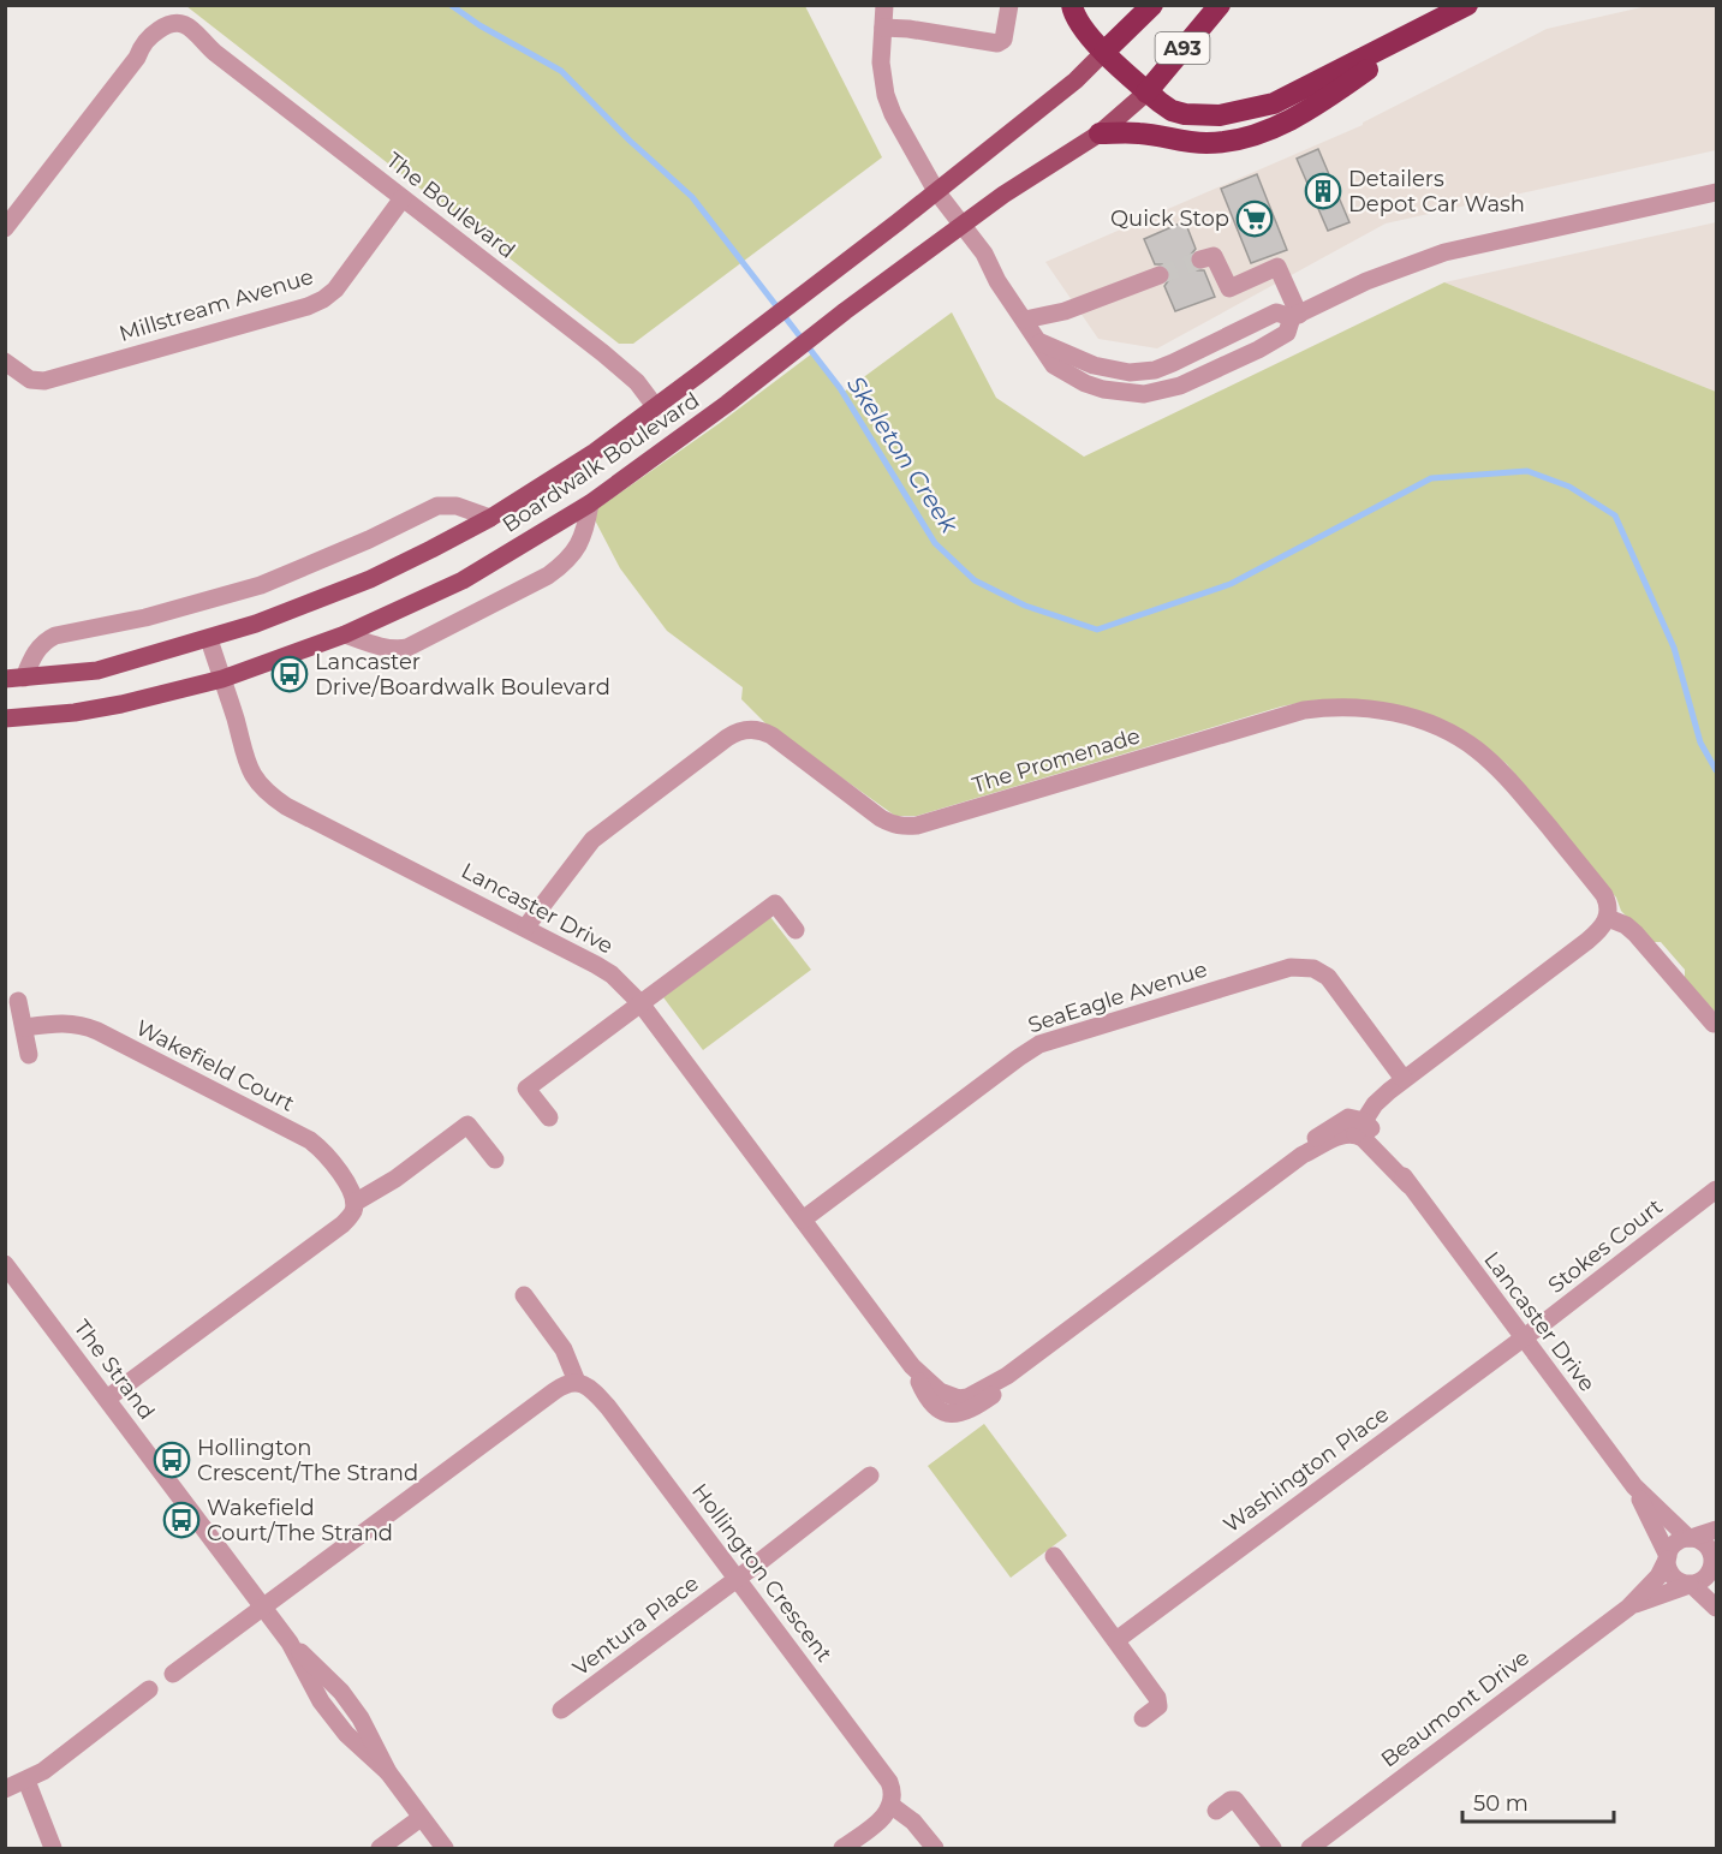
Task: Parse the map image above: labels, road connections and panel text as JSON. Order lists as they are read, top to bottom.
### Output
{
  "streets": {
    "highway": ["A93"],
    "main road": ["Boardwalk Boulevard"],
    "street": [
      "The Boulevard",
      "Millstream Avenue",
      "The Promenade",
      "Lancaster Drive",
      "SeaEagle Avenue",
      "Wakefield Court",
      "Stokes Court",
      "The Strand",
      "Washington Place",
      "Hollington Crescent",
      "Ventura Place",
      "Beaumont Drive"
    ]
  },
  "crossings": [
    ["A93", "Boardwalk Boulevard"],
    ["The Boulevard", "Millstream Avenue"],
    ["The Boulevard", "Boardwalk Boulevard"],
    ["Boardwalk Boulevard", "Lancaster Drive"],
    ["The Promenade", "Lancaster Drive"],
    ["Lancaster Drive", "SeaEagle Avenue"],
    ["Lancaster Drive", "Stokes Court"],
    ["Lancaster Drive", "Washington Place"],
    ["Stokes Court", "Washington Place"],
    ["Hollington Crescent", "Ventura Place"]
  ],
  "water": ["Skeleton Creek"],
  "places": {
    "building": ["Detailers Depot Car Wash"],
    "supermarket": ["Quick Stop"],
    "bus stop": ["Lancaster Drive/Boardwalk Boulevard", "Hollington Crescent/The Strand", "Wakefield Court/The Strand"]
  },
  "scale_bar": "50 m"
}
